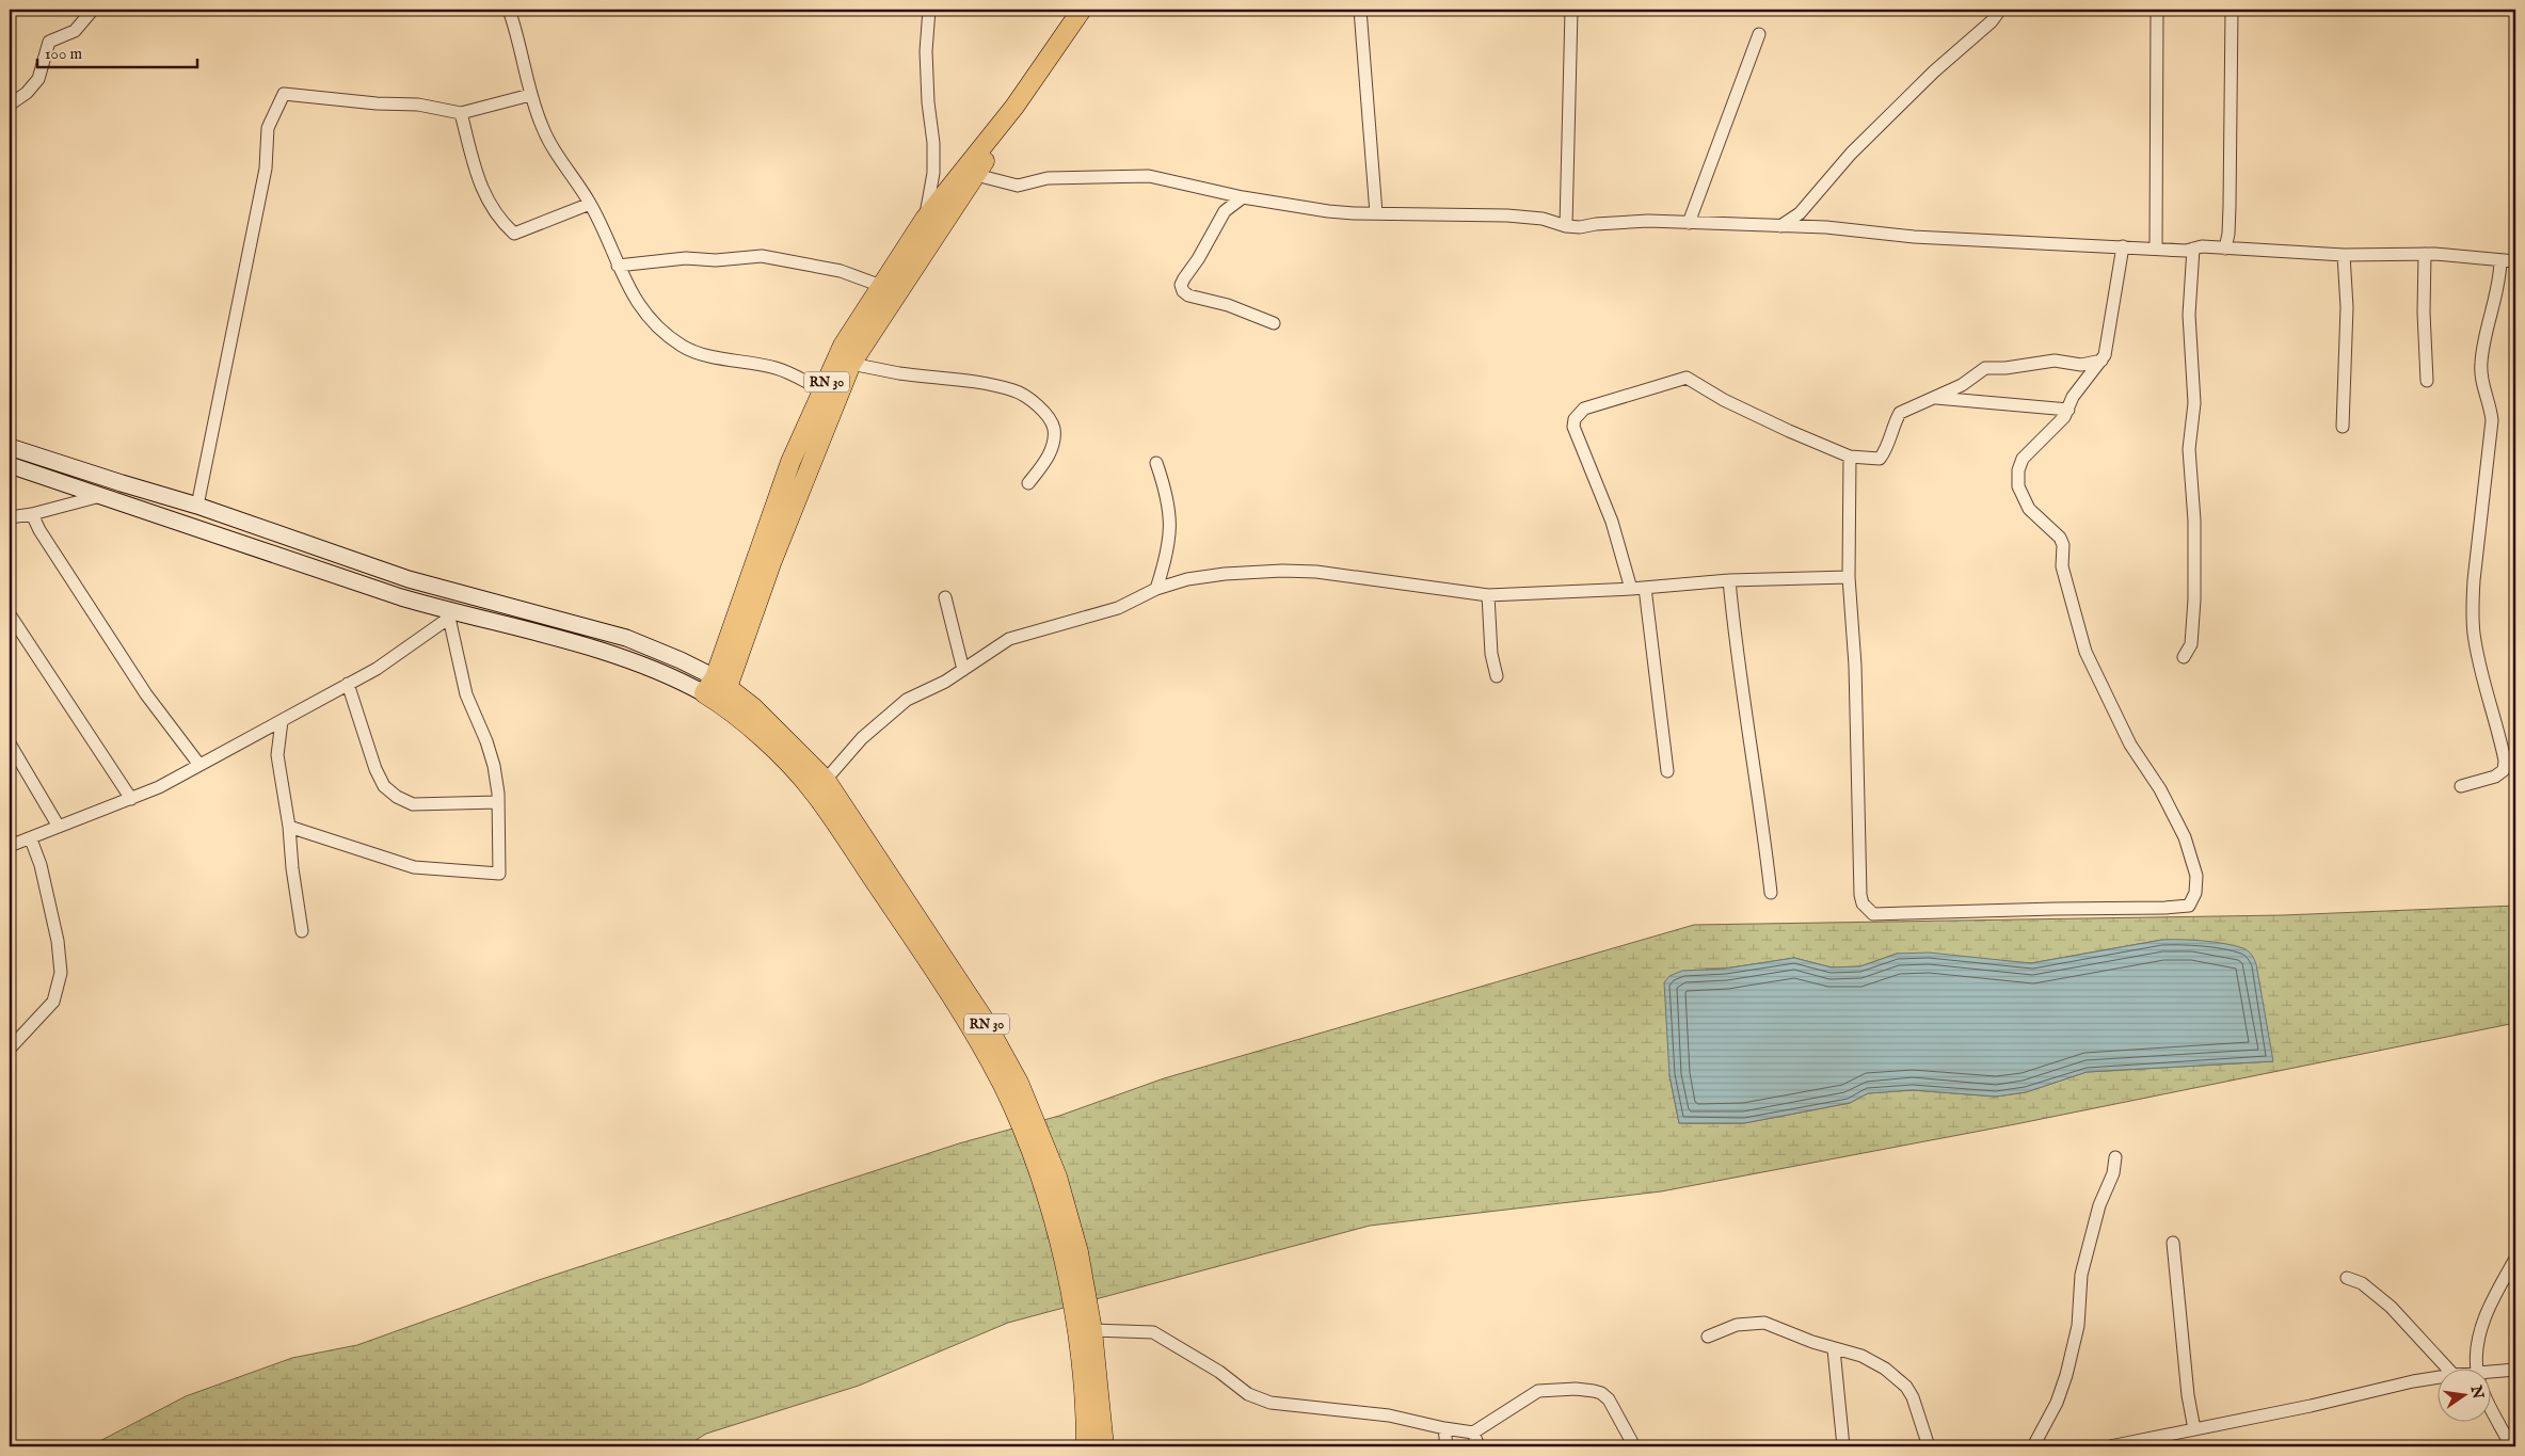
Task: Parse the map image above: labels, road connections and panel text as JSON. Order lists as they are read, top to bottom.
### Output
{
  "streets": {
    "main road": ["RN 30"]
  },
  "scale_bar": "100 m",
  "north": "right"
}
